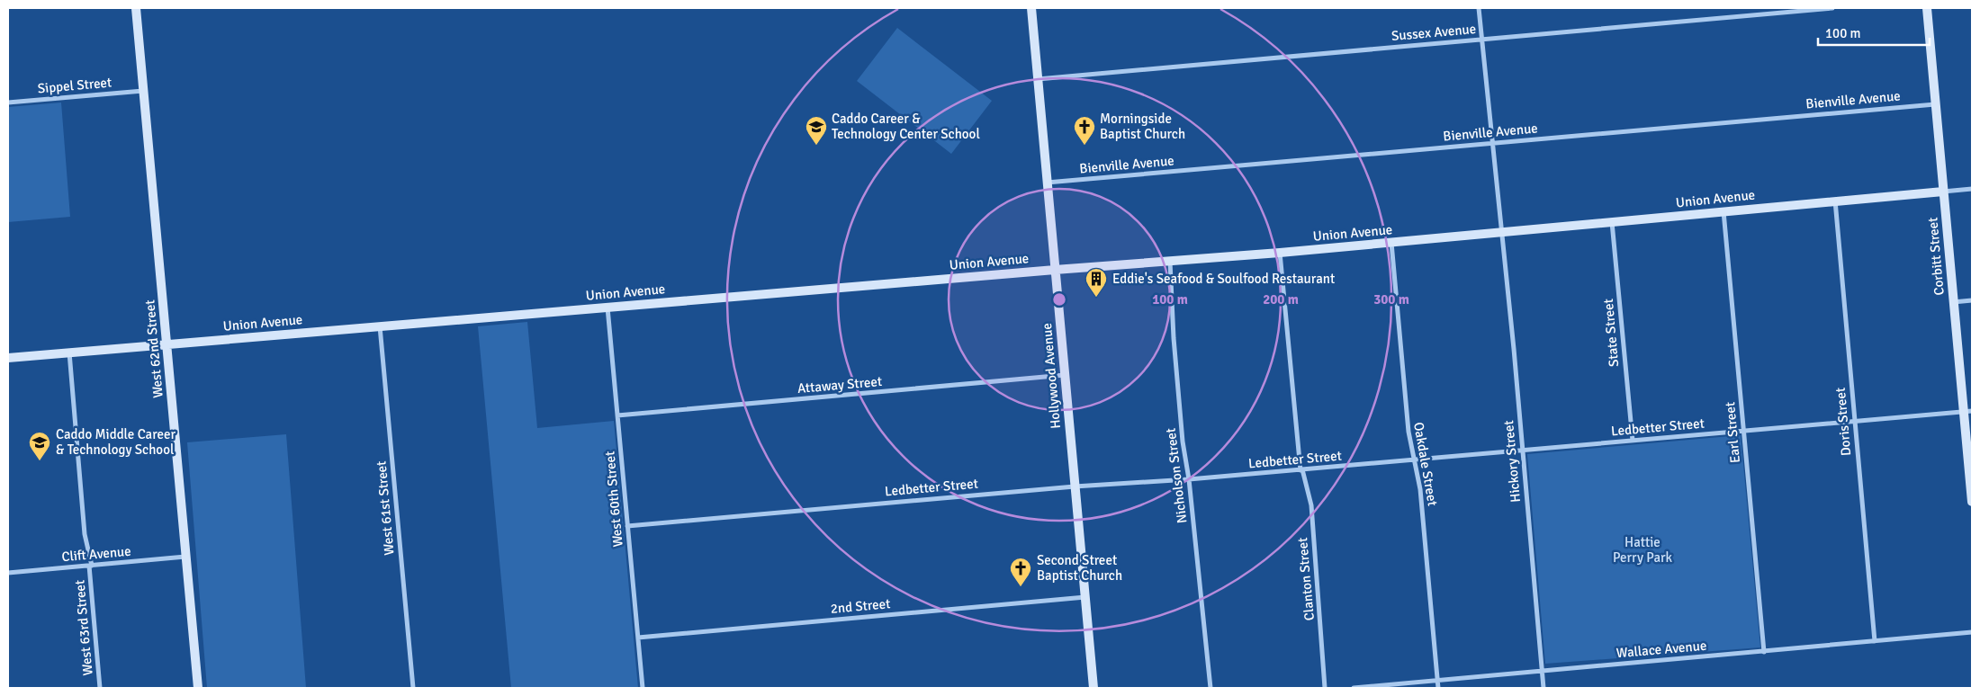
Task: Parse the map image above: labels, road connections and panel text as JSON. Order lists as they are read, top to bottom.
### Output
{
  "streets": {
    "street": [
      "Sussex Avenue",
      "Sippel Street",
      "Bienville Avenue",
      "Union Avenue",
      "Corbitt Street",
      "State Street",
      "West 62nd Street",
      "Hollywood Avenue",
      "Attaway Street",
      "Doris Street",
      "Ledbetter Street",
      "Earl Street",
      "Hickory Street",
      "Oakdale Street",
      "Nicholson Street",
      "West 60th Street",
      "West 61st Street",
      "Clift Avenue",
      "Clanton Street",
      "2nd Street",
      "West 63rd Street",
      "Wallace Avenue"
    ]
  },
  "crossings": [
    ["Sussex Avenue", "Hollywood Avenue"],
    ["Sussex Avenue", "Hickory Street"],
    ["Sippel Street", "West 62nd Street"],
    ["Bienville Avenue", "Corbitt Street"],
    ["Bienville Avenue", "Hollywood Avenue"],
    ["Bienville Avenue", "Hickory Street"],
    ["Union Avenue", "Corbitt Street"],
    ["Union Avenue", "State Street"],
    ["Union Avenue", "West 62nd Street"],
    ["Union Avenue", "Hollywood Avenue"],
    ["Union Avenue", "Doris Street"],
    ["Union Avenue", "Earl Street"],
    ["Union Avenue", "Hickory Street"],
    ["Union Avenue", "Oakdale Street"],
    ["Union Avenue", "Nicholson Street"],
    ["Union Avenue", "West 60th Street"],
    ["Union Avenue", "West 61st Street"],
    ["Union Avenue", "Clanton Street"],
    ["Union Avenue", "West 63rd Street"],
    ["Corbitt Street", "Ledbetter Street"],
    ["State Street", "Ledbetter Street"],
    ["West 62nd Street", "Clift Avenue"],
    ["Hollywood Avenue", "Attaway Street"],
    ["Hollywood Avenue", "Ledbetter Street"],
    ["Hollywood Avenue", "2nd Street"],
    ["Attaway Street", "West 60th Street"],
    ["Doris Street", "Ledbetter Street"],
    ["Doris Street", "Wallace Avenue"],
    ["Ledbetter Street", "Earl Street"],
    ["Ledbetter Street", "Hickory Street"],
    ["Ledbetter Street", "Oakdale Street"],
    ["Ledbetter Street", "Nicholson Street"],
    ["Ledbetter Street", "West 60th Street"],
    ["Ledbetter Street", "Clanton Street"],
    ["Earl Street", "Wallace Avenue"],
    ["Hickory Street", "Wallace Avenue"],
    ["Oakdale Street", "Wallace Avenue"],
    ["West 60th Street", "2nd Street"],
    ["Clift Avenue", "West 63rd Street"]
  ],
  "parks": ["Hattie Perry Park"],
  "places": {
    "school or university": ["Caddo Career & Technology Center School", "Caddo Middle Career & Technology School"],
    "church": ["Morningside Baptist Church", "Second Street Baptist Church"],
    "building": ["Eddie's Seafood & Soulfood Restaurant"]
  },
  "scale_bar": "100 m",
  "rings": ["100 m", "200 m", "300 m"]
}
